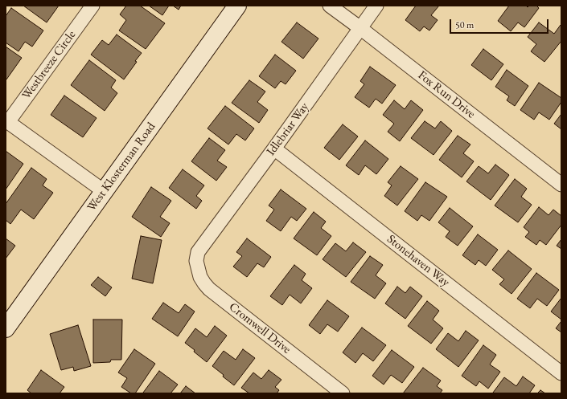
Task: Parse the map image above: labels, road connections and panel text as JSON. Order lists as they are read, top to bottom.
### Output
{
  "streets": {
    "street": [
      "Westbreeze Circle",
      "Fox Run Drive",
      "Idlebriar Way",
      "West Klosterman Road",
      "Stonehaven Way",
      "Cromwell Drive"
    ]
  },
  "crossings": [
    ["Fox Run Drive", "Idlebriar Way"],
    ["Idlebriar Way", "Stonehaven Way"],
    ["Idlebriar Way", "Cromwell Drive"]
  ],
  "scale_bar": "50 m"
}
